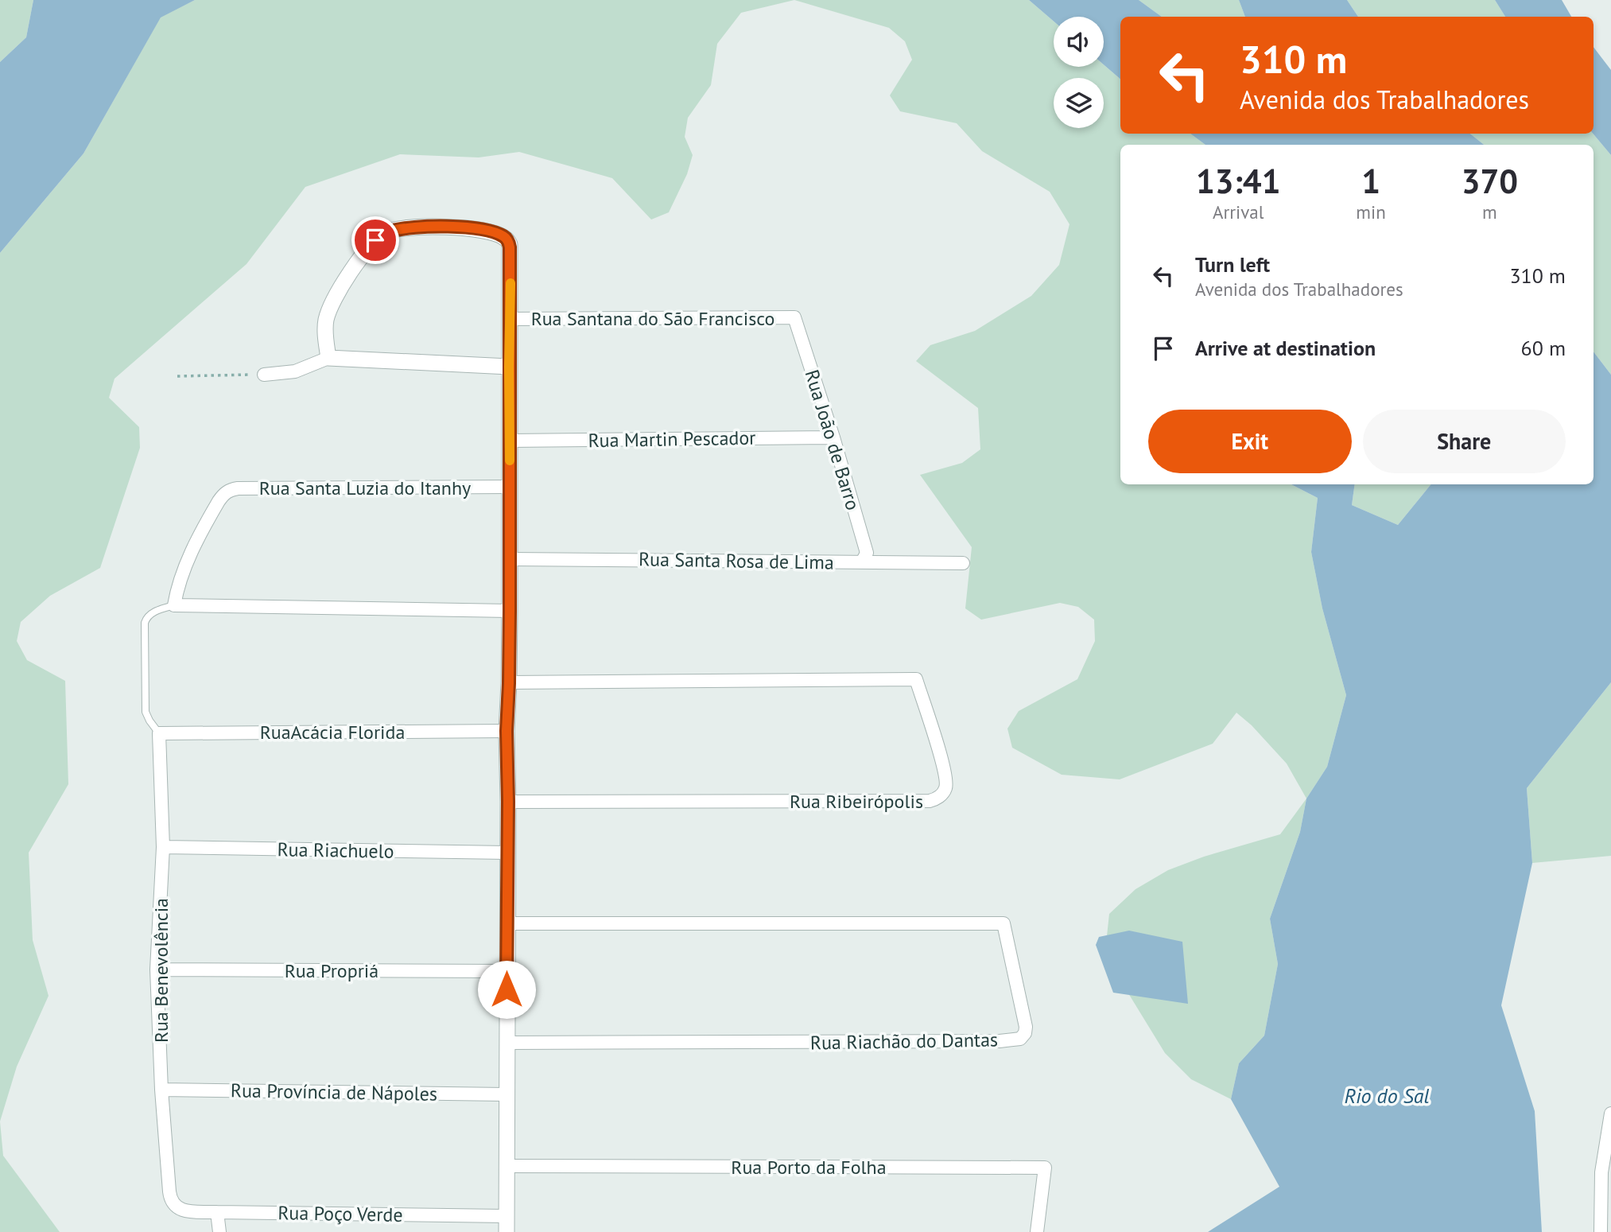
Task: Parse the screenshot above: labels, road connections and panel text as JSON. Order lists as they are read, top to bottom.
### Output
{
  "streets": {
    "street": [
      "Rua Santana do São Francisco",
      "Rua Martin Pescador",
      "Rua João de Barro",
      "Rua Santa Luzia do Itanhy",
      "Rua Santa Rosa de Lima",
      "RuaAcácia Florida",
      "Rua Ribeirópolis",
      "Rua Riachuelo",
      "Rua Benevolência",
      "Rua Propriá",
      "Rua Riachão do Dantas",
      "Rua Província de Nápoles",
      "Rua Porto da Folha",
      "Rua Poço Verde"
    ]
  },
  "crossings": [
    ["Rua Santana do São Francisco", "Rua João de Barro"],
    ["Rua Martin Pescador", "Rua João de Barro"],
    ["Rua João de Barro", "Rua Santa Rosa de Lima"],
    ["RuaAcácia Florida", "Rua Benevolência"],
    ["Rua Riachuelo", "Rua Benevolência"],
    ["Rua Benevolência", "Rua Propriá"],
    ["Rua Benevolência", "Rua Província de Nápoles"],
    ["Rua Benevolência", "Rua Poço Verde"]
  ],
  "water": ["Rio do Sal"],
  "page": {
    "turn": ["310 m", "Avenida dos Trabalhadores"],
    "eta": [
      "13:41",
      "Arrival",
      "1",
      "min",
      "370",
      "m"
    ],
    "list": [
      {
        "name": "Turn left",
        "note": "Avenida dos Trabalhadores",
        "value": "310 m"
      },
      {
        "name": "Arrive at destination",
        "value": "60 m"
      }
    ],
    "buttons": ["Exit", "Share"]
  }
}
